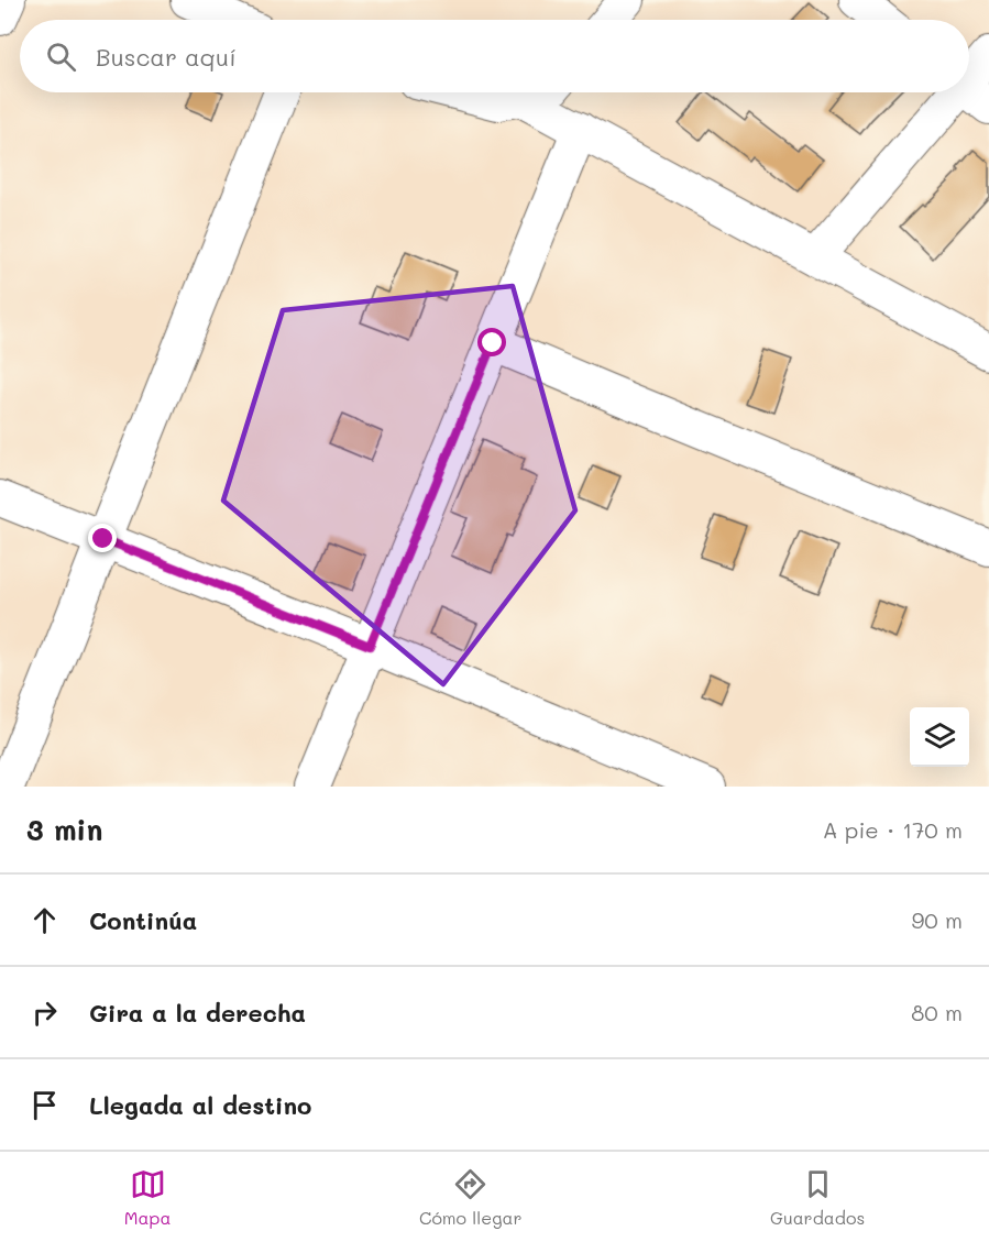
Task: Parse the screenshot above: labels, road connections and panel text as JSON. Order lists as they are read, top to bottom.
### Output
{
  "page": {
    "search": "Buscar aquí",
    "heading": ["3 min", "A pie · 170 m"],
    "list": [
      ["Continúa", "90 m"],
      ["Gira a la derecha", "80 m"],
      "Llegada al destino"
    ],
    "nav": ["Mapa", "Cómo llegar", "Guardados"]
  }
}
